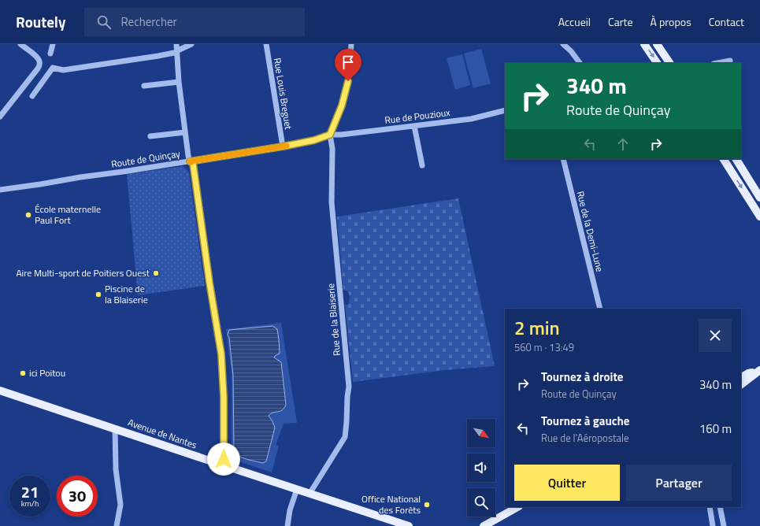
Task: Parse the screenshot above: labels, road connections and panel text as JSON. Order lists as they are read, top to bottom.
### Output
{
  "streets": {
    "main road": ["Avenue de Nantes"],
    "street": [
      "Rue Louis Breguet",
      "Rue de Pouzioux",
      "Route de Quinçay",
      "Rue de la Demi-Lune",
      "Rue de la Blaiserie"
    ]
  },
  "crossings": [
    ["Rue Louis Breguet", "Route de Quinçay"],
    ["Rue de Pouzioux", "Route de Quinçay"],
    ["Rue de Pouzioux", "Rue de la Blaiserie"],
    ["Route de Quinçay", "Rue de la Blaiserie"],
    ["Rue de la Blaiserie", "Avenue de Nantes"]
  ],
  "places": [
    "École maternelle Paul Fort",
    "Aire Multi-sport de Poitiers Ouest",
    "Piscine de la Blaiserie",
    "ici Poitou",
    "Office National des Forêts"
  ],
  "north": "bottom right",
  "page": {
    "header": "Routely",
    "search": "Rechercher",
    "nav": [
      "Accueil",
      "Carte",
      "À propos",
      "Contact"
    ],
    "turn": ["340 m", "Route de Quinçay"],
    "heading": ["2 min", "560 m · 13:49"],
    "list": [
      {
        "name": "Tournez à droite",
        "note": "Route de Quinçay",
        "value": "340 m"
      },
      {
        "name": "Tournez à gauche",
        "note": "Rue de l'Aéropostale",
        "value": "160 m"
      }
    ],
    "buttons": ["Quitter", "Partager"],
    "speed": "21 km/h",
    "limit": "30"
  }
}
